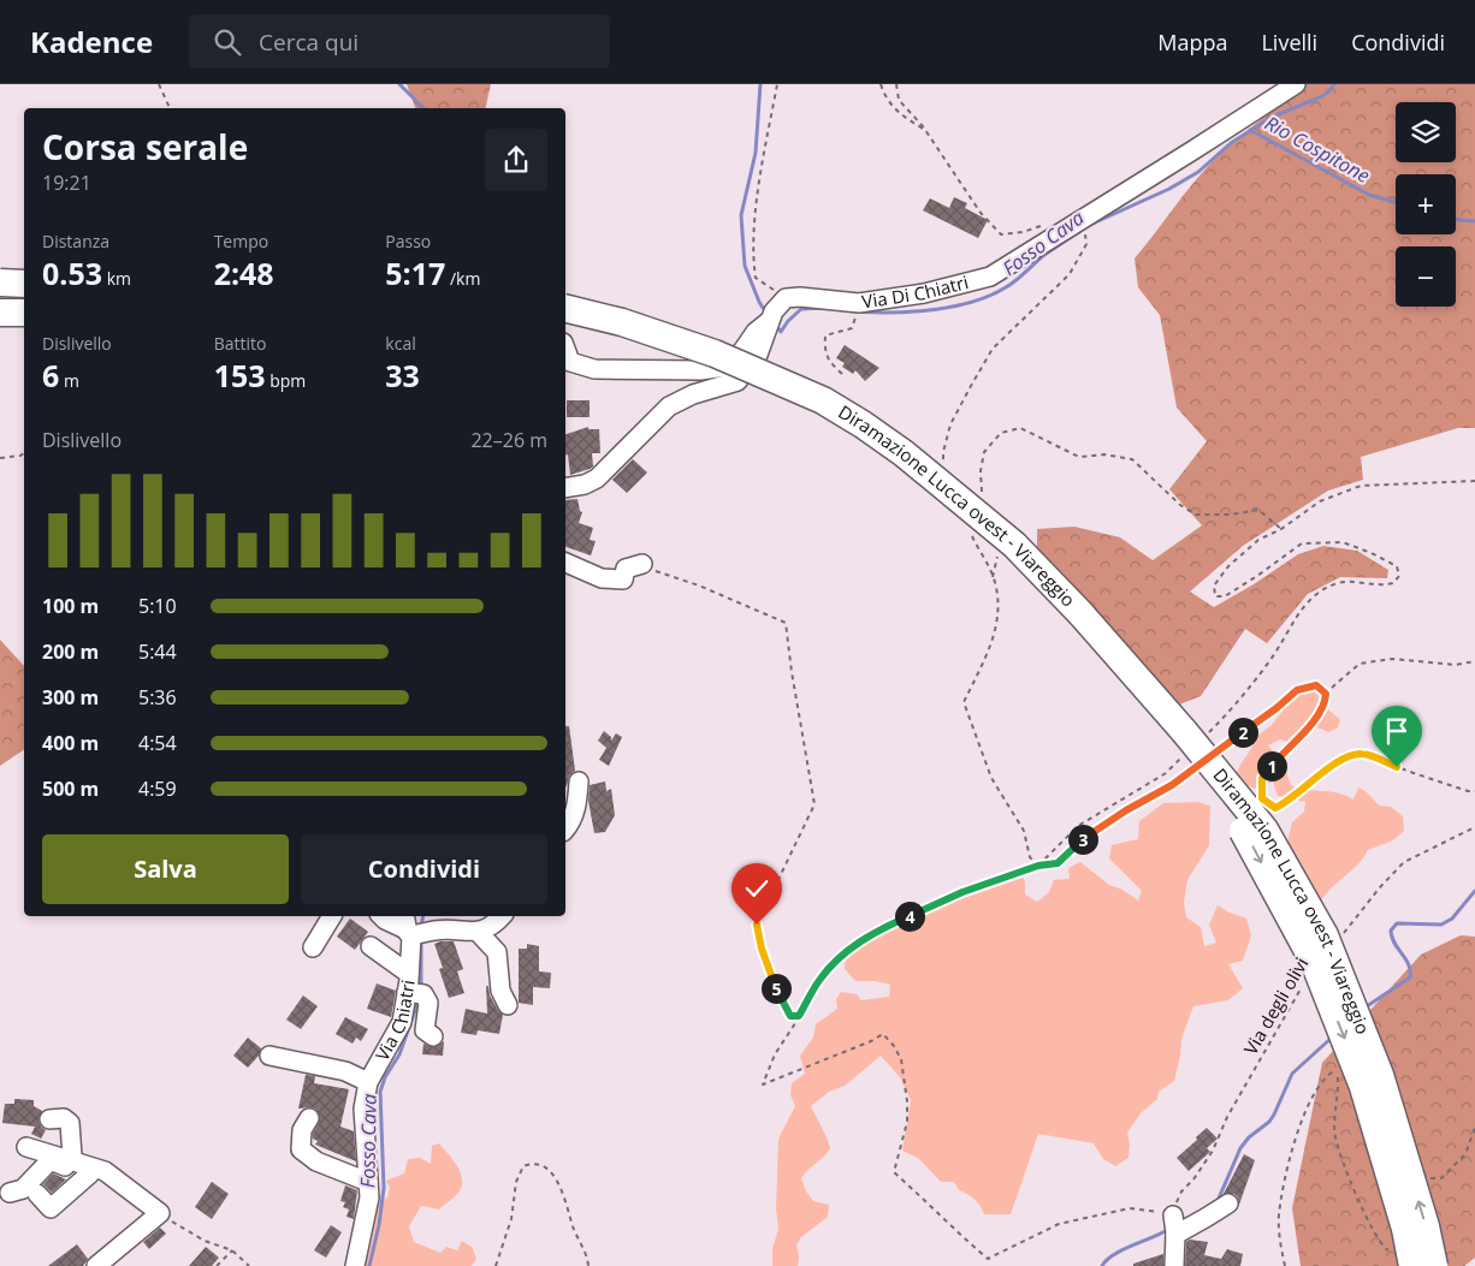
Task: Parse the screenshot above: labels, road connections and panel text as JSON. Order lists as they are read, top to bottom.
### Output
{
  "streets": {
    "highway": ["Diramazione Lucca ovest - Viareggio"],
    "street": ["Via Di Chiatri", "Via Chiatri"],
    "path": ["Via degli olivi"]
  },
  "water": ["Rio Cospitone", "Fosso Cava"],
  "page": {
    "header": "Kadence",
    "search": "Cerca qui",
    "nav": ["Mappa", "Livelli", "Condividi"],
    "map_buttons": ["+", "−"],
    "heading": ["Corsa serale", "19:21"],
    "stats": [
      ["Distanza", "0.53 km"],
      ["Tempo", "2:48"],
      ["Passo", "5:17 /km"],
      ["Dislivello", "6 m"],
      ["Battito", "153 bpm"],
      ["kcal", "33"]
    ],
    "chart": ["Dislivello", "22–26 m"],
    "list": [
      {
        "name": "100 m",
        "note": "5:10"
      },
      {
        "name": "200 m",
        "note": "5:44"
      },
      {
        "name": "300 m",
        "note": "5:36"
      },
      {
        "name": "400 m",
        "note": "4:54"
      },
      {
        "name": "500 m",
        "note": "4:59"
      }
    ],
    "pins": [
      "2",
      "1",
      "3",
      "4",
      "5"
    ],
    "buttons": ["Salva", "Condividi"]
  }
}
